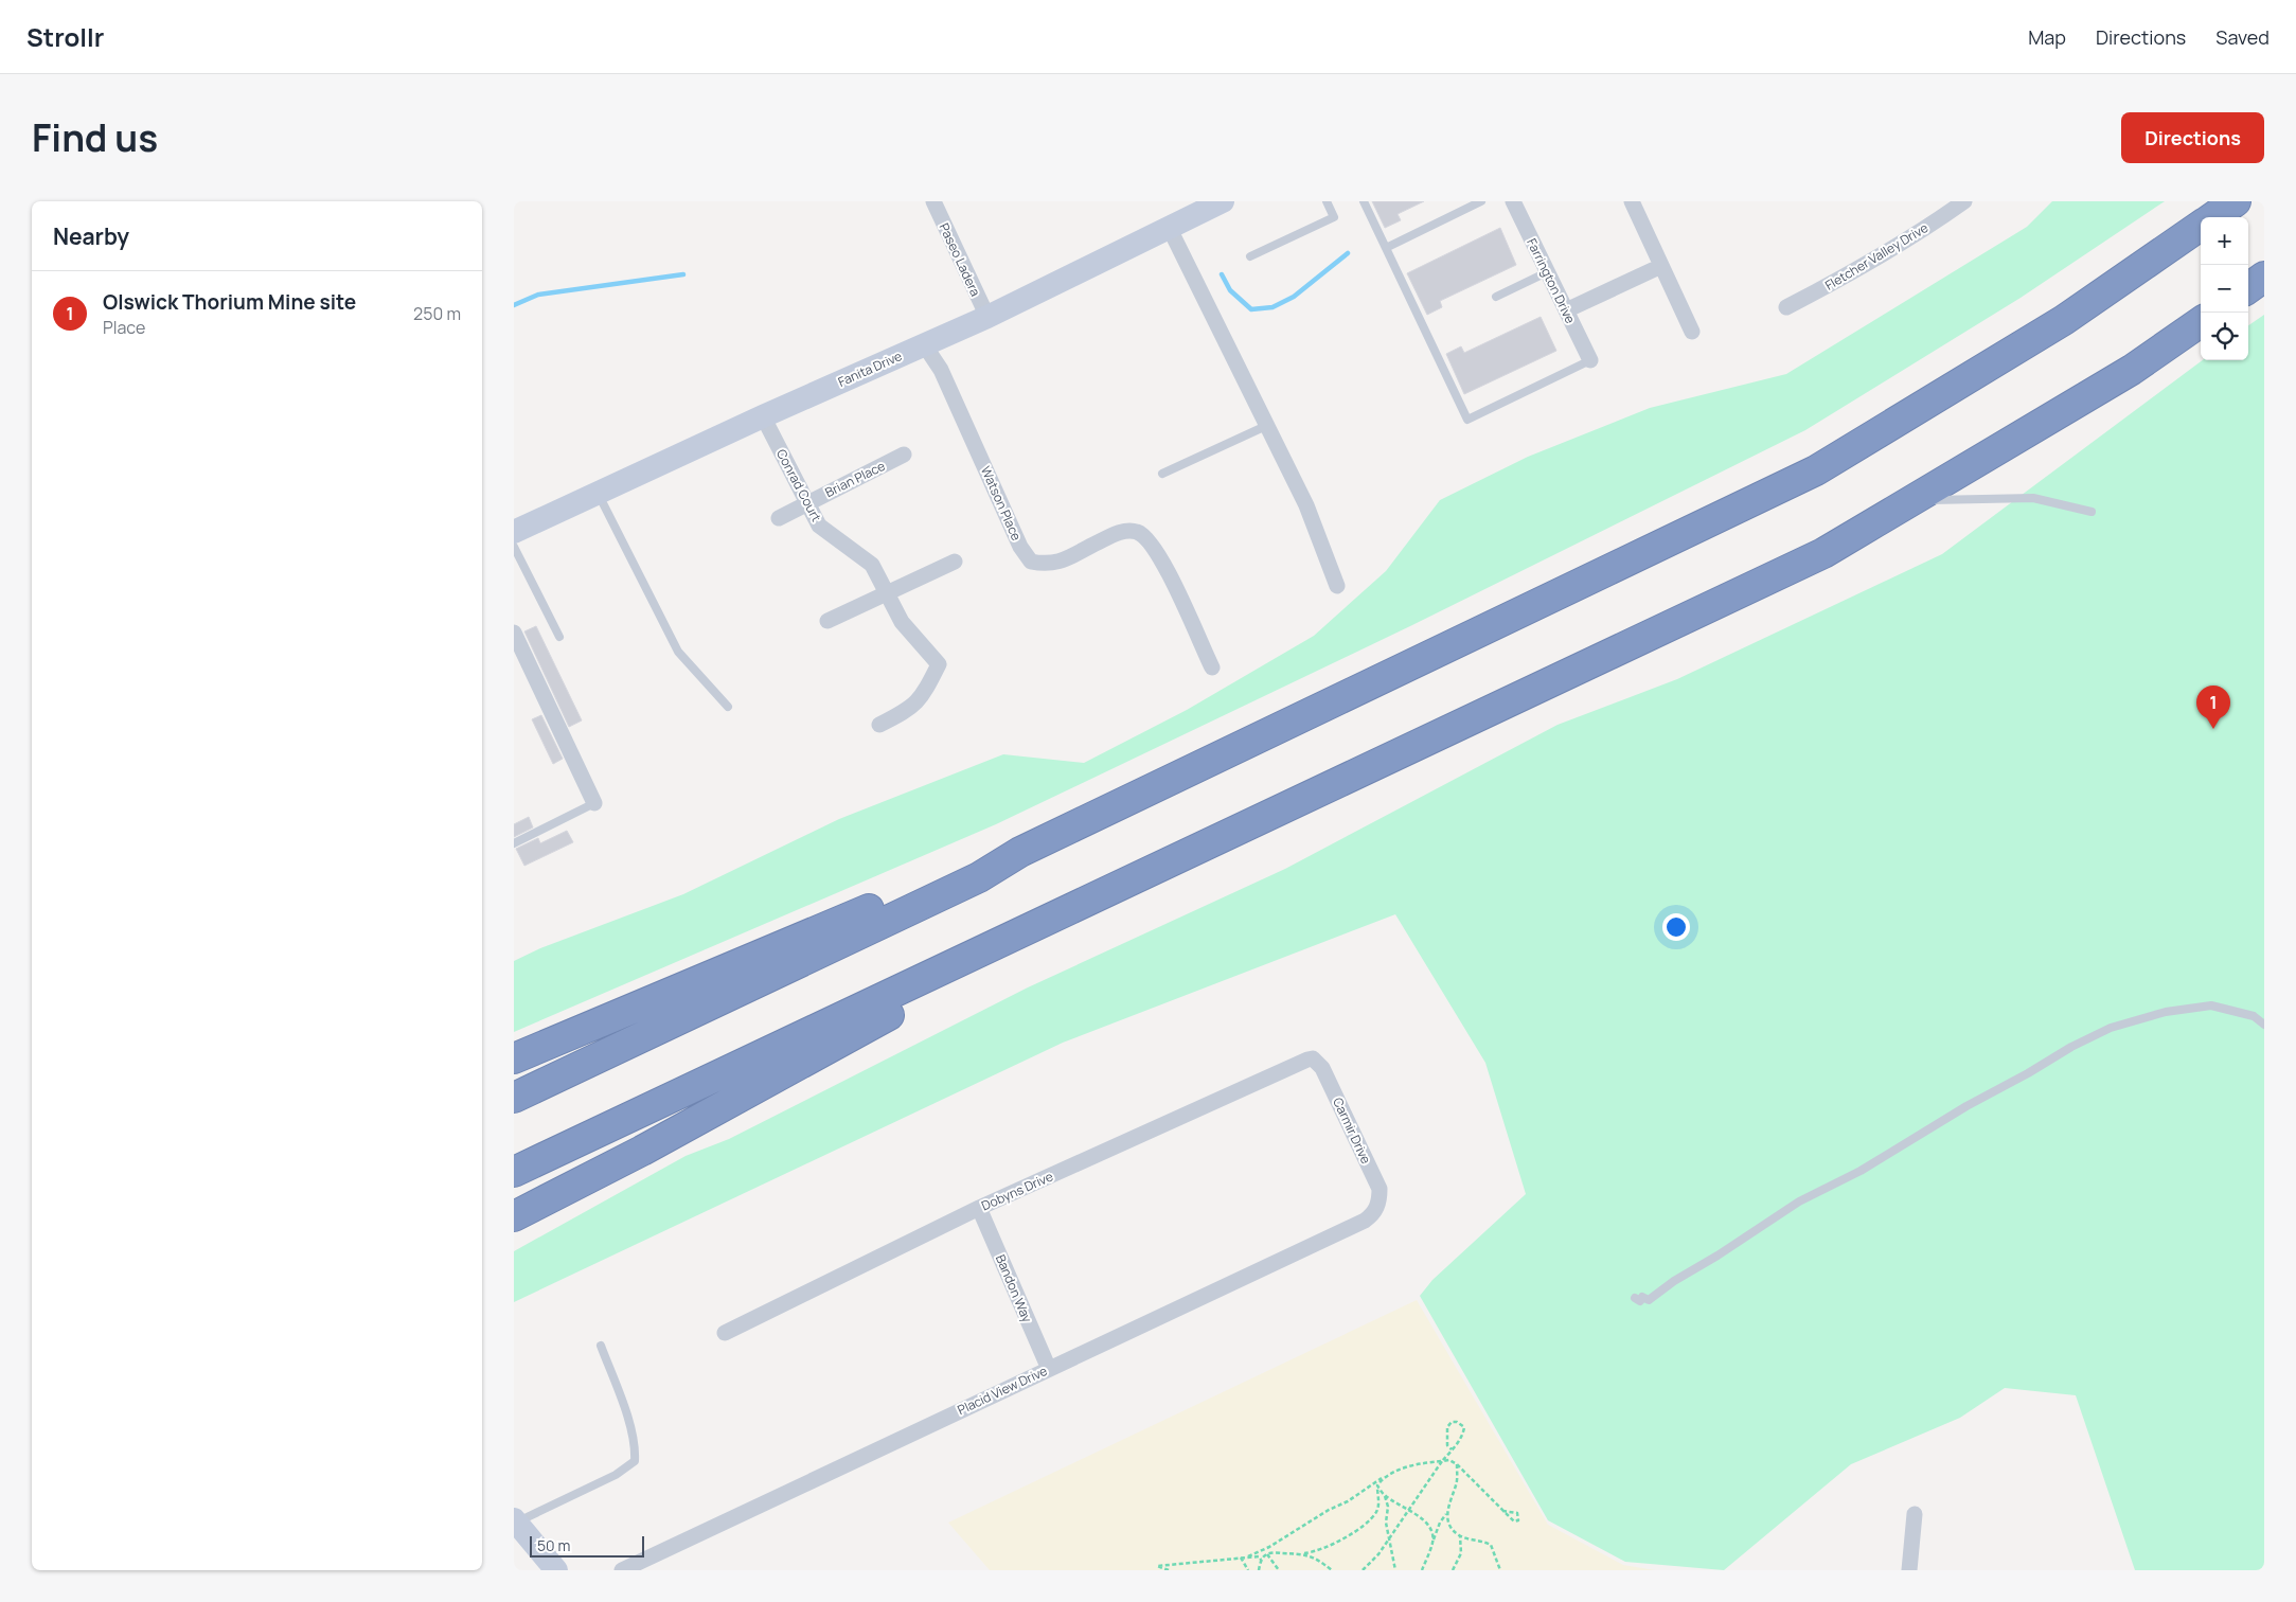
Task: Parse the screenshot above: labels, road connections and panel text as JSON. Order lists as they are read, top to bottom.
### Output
{
  "streets": {
    "main road": ["Fanita Drive"],
    "street": [
      "Fletcher Valley Drive",
      "Paseo Ladera",
      "Farrington Drive",
      "Brian Place",
      "Conrad Court",
      "Watson Place",
      "Carmir Drive",
      "Dobyns Drive",
      "Bandon Way",
      "Placid View Drive"
    ]
  },
  "crossings": [
    ["Paseo Ladera", "Fanita Drive"],
    ["Fanita Drive", "Conrad Court"],
    ["Fanita Drive", "Watson Place"],
    ["Brian Place", "Conrad Court"],
    ["Carmir Drive", "Dobyns Drive"],
    ["Carmir Drive", "Placid View Drive"],
    ["Dobyns Drive", "Bandon Way"],
    ["Bandon Way", "Placid View Drive"]
  ],
  "scale_bar": "50 m",
  "page": {
    "header": "Strollr",
    "nav": ["Map", "Directions", "Saved"],
    "title": "Find us",
    "buttons": "Directions",
    "heading": "Nearby",
    "map_buttons": ["+", "−"],
    "list": [
      {
        "mark": "1",
        "name": "Olswick Thorium Mine site",
        "note": "Place",
        "value": "250 m"
      }
    ],
    "pins": "1",
    "scale": "50 m"
  }
}
